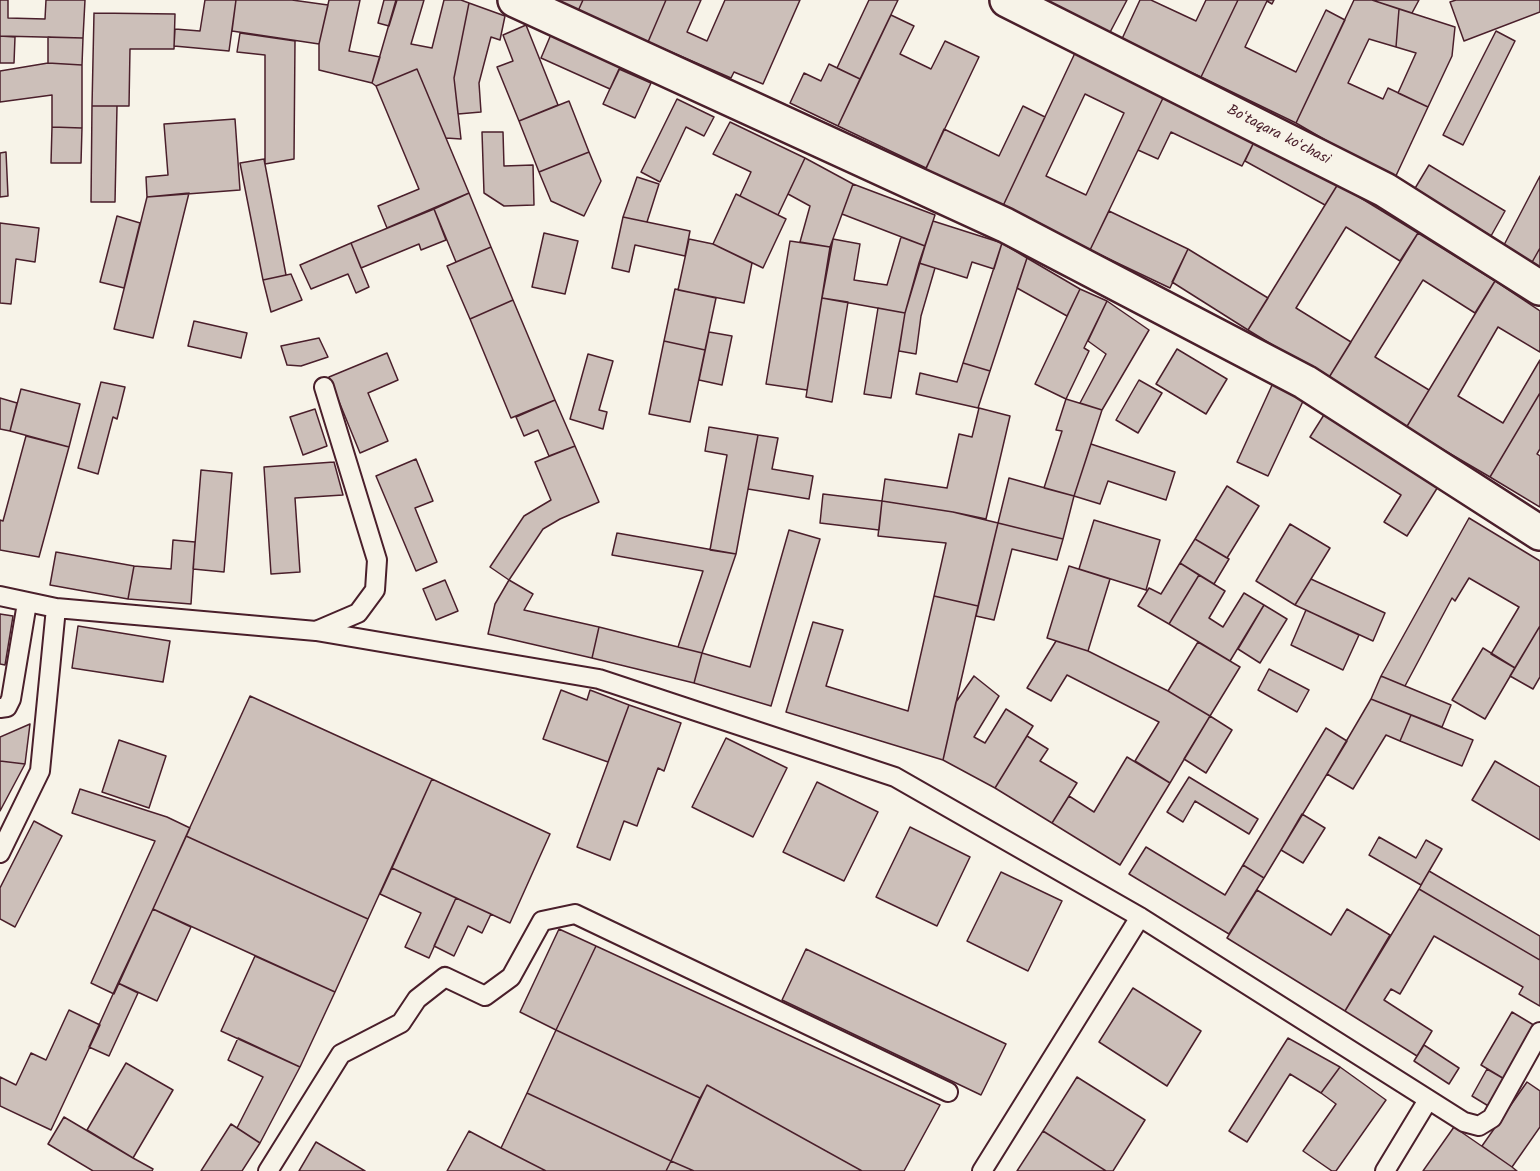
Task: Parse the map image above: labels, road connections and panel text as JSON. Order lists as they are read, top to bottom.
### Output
{
  "streets": {
    "street": ["Boʻtaqara koʻchasi"]
  }
}
